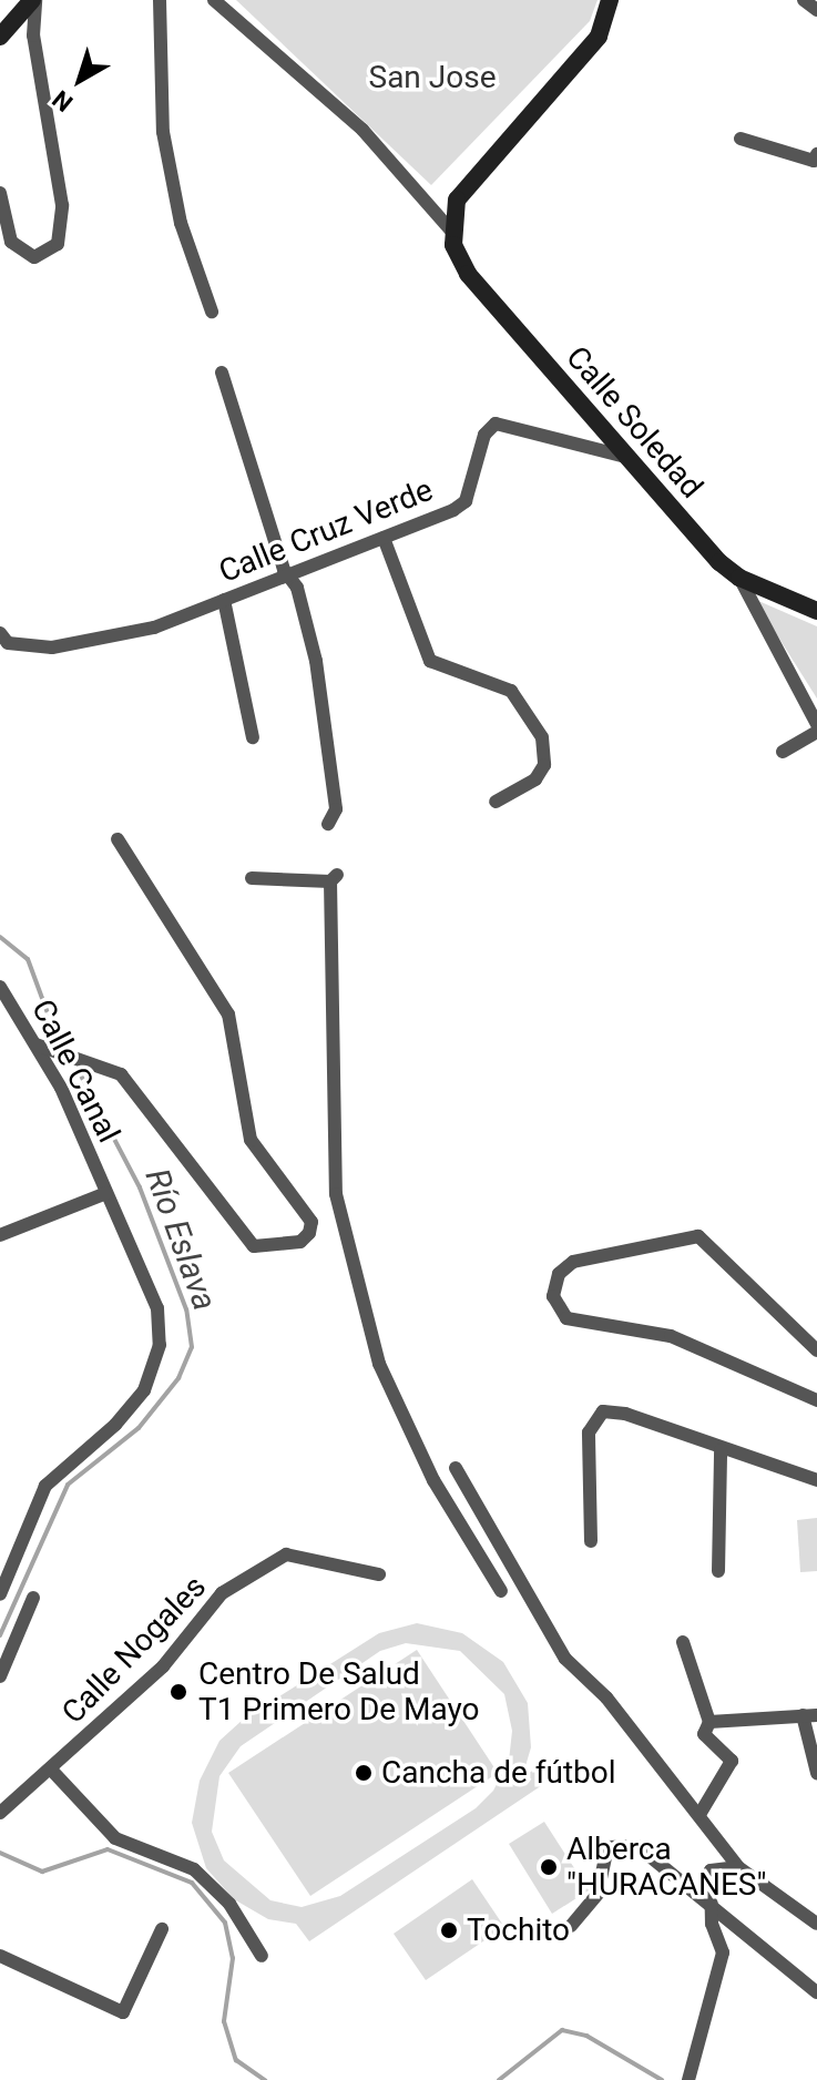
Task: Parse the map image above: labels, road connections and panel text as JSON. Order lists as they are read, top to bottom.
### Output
{
  "streets": {
    "street": [
      "Calle Soledad",
      "Calle Cruz Verde",
      "Calle Canal",
      "Calle Nogales"
    ]
  },
  "crossings": [
    ["Calle Soledad", "Calle Cruz Verde"]
  ],
  "water": ["Río Eslava"],
  "parks": ["San Jose"],
  "places": [
    "Centro De Salud T1 Primero De Mayo",
    "Cancha de fútbol",
    "Alberca \"HURACANES\"",
    "Tochito"
  ],
  "north": "bottom left"
}
